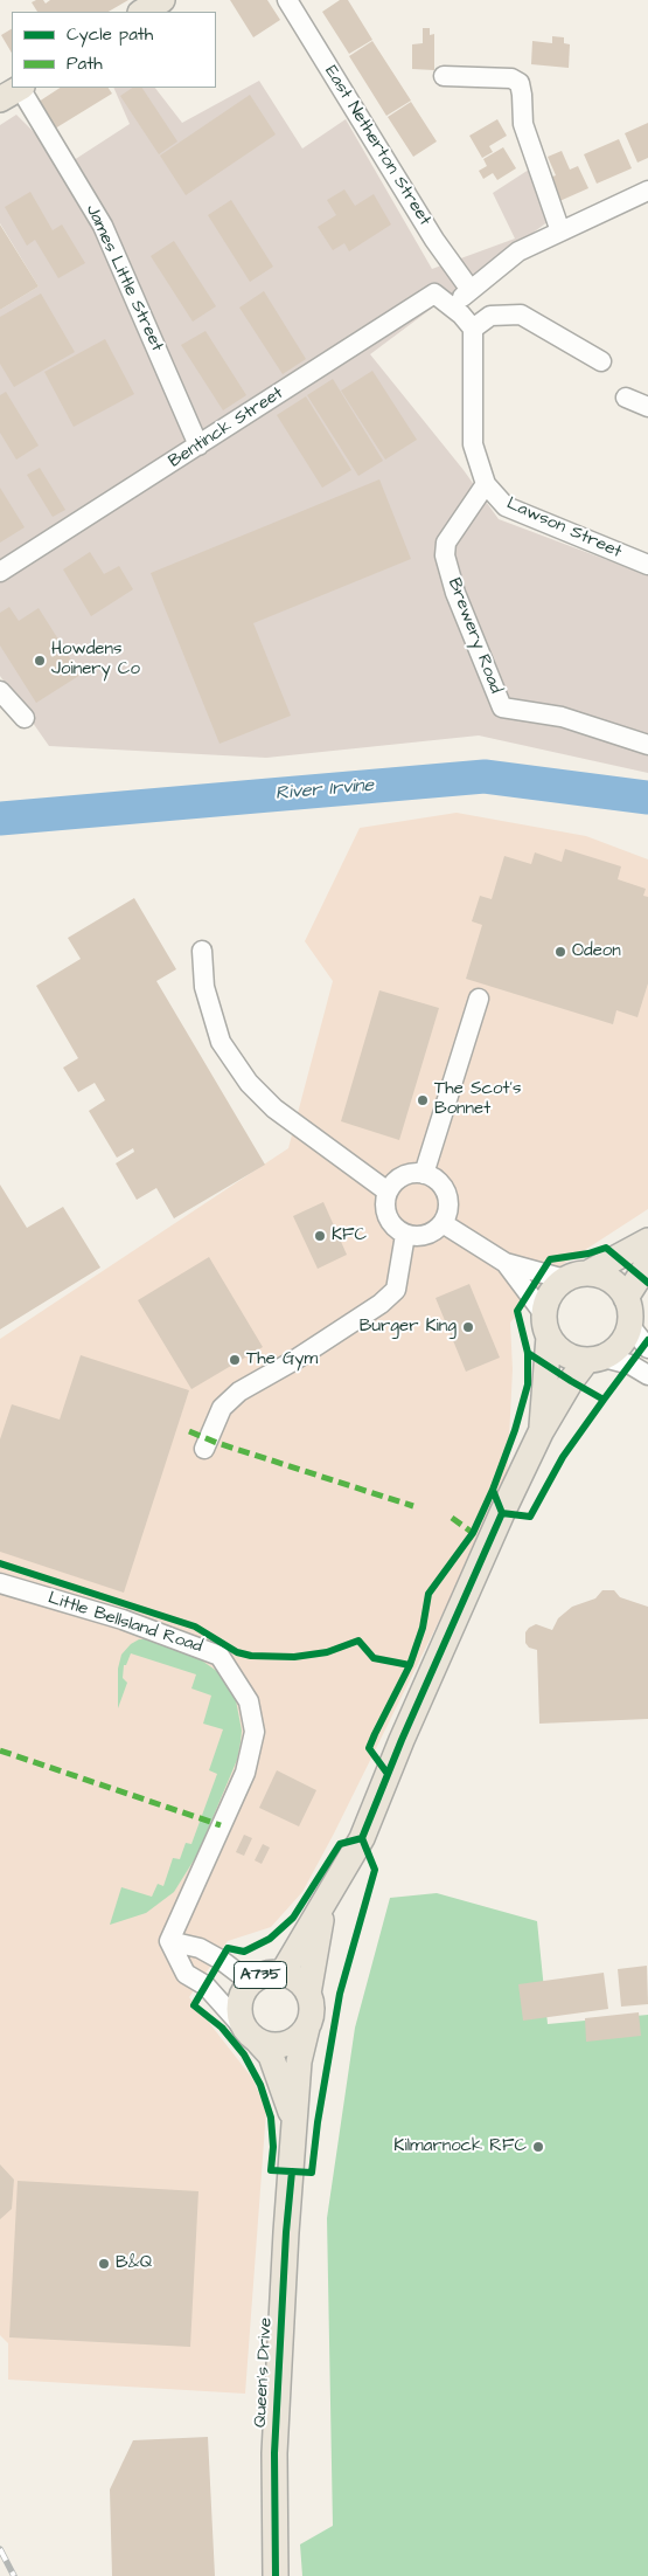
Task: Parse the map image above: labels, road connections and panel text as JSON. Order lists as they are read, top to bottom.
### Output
{
  "streets": {
    "main road": ["A735", "Queen's Drive"],
    "street": [
      "East Netherton Street",
      "James Little Street",
      "Bentinck Street",
      "Lawson Street",
      "Brewery Road",
      "Little Bellsland Road"
    ]
  },
  "crossings": [
    ["James Little Street", "Bentinck Street"],
    ["Lawson Street", "Brewery Road"],
    ["A735", "Queen's Drive"]
  ],
  "water": ["River Irvine"],
  "places": [
    "Howdens Joinery Co",
    "Odeon",
    "The Scot's Bonnet",
    "KFC",
    "Burger King",
    "The Gym",
    "Kilmarnock RFC",
    "B&Q"
  ],
  "legend": ["Cycle path", "Path"]
}
